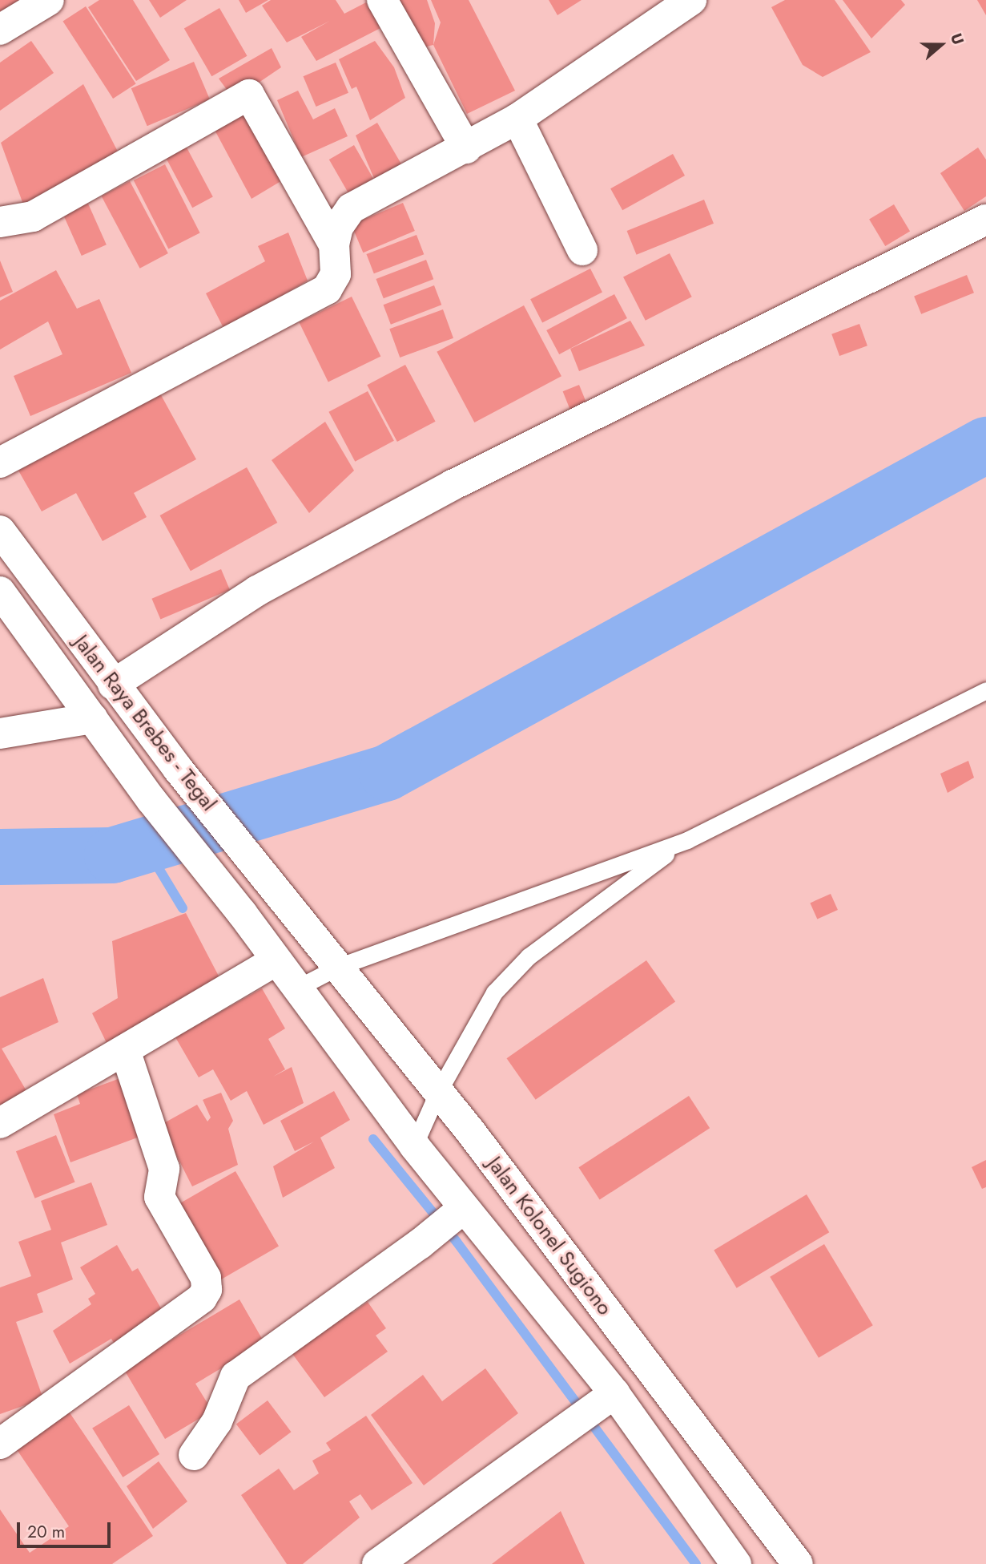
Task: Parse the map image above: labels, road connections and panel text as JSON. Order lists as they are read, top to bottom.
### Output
{
  "streets": {
    "main road": ["Jalan Raya Brebes - Tegal", "Jalan Kolonel Sugiono"]
  },
  "crossings": [
    ["Jalan Raya Brebes - Tegal", "Jalan Kolonel Sugiono"]
  ],
  "scale_bar": "20 m",
  "north": "right"
}
